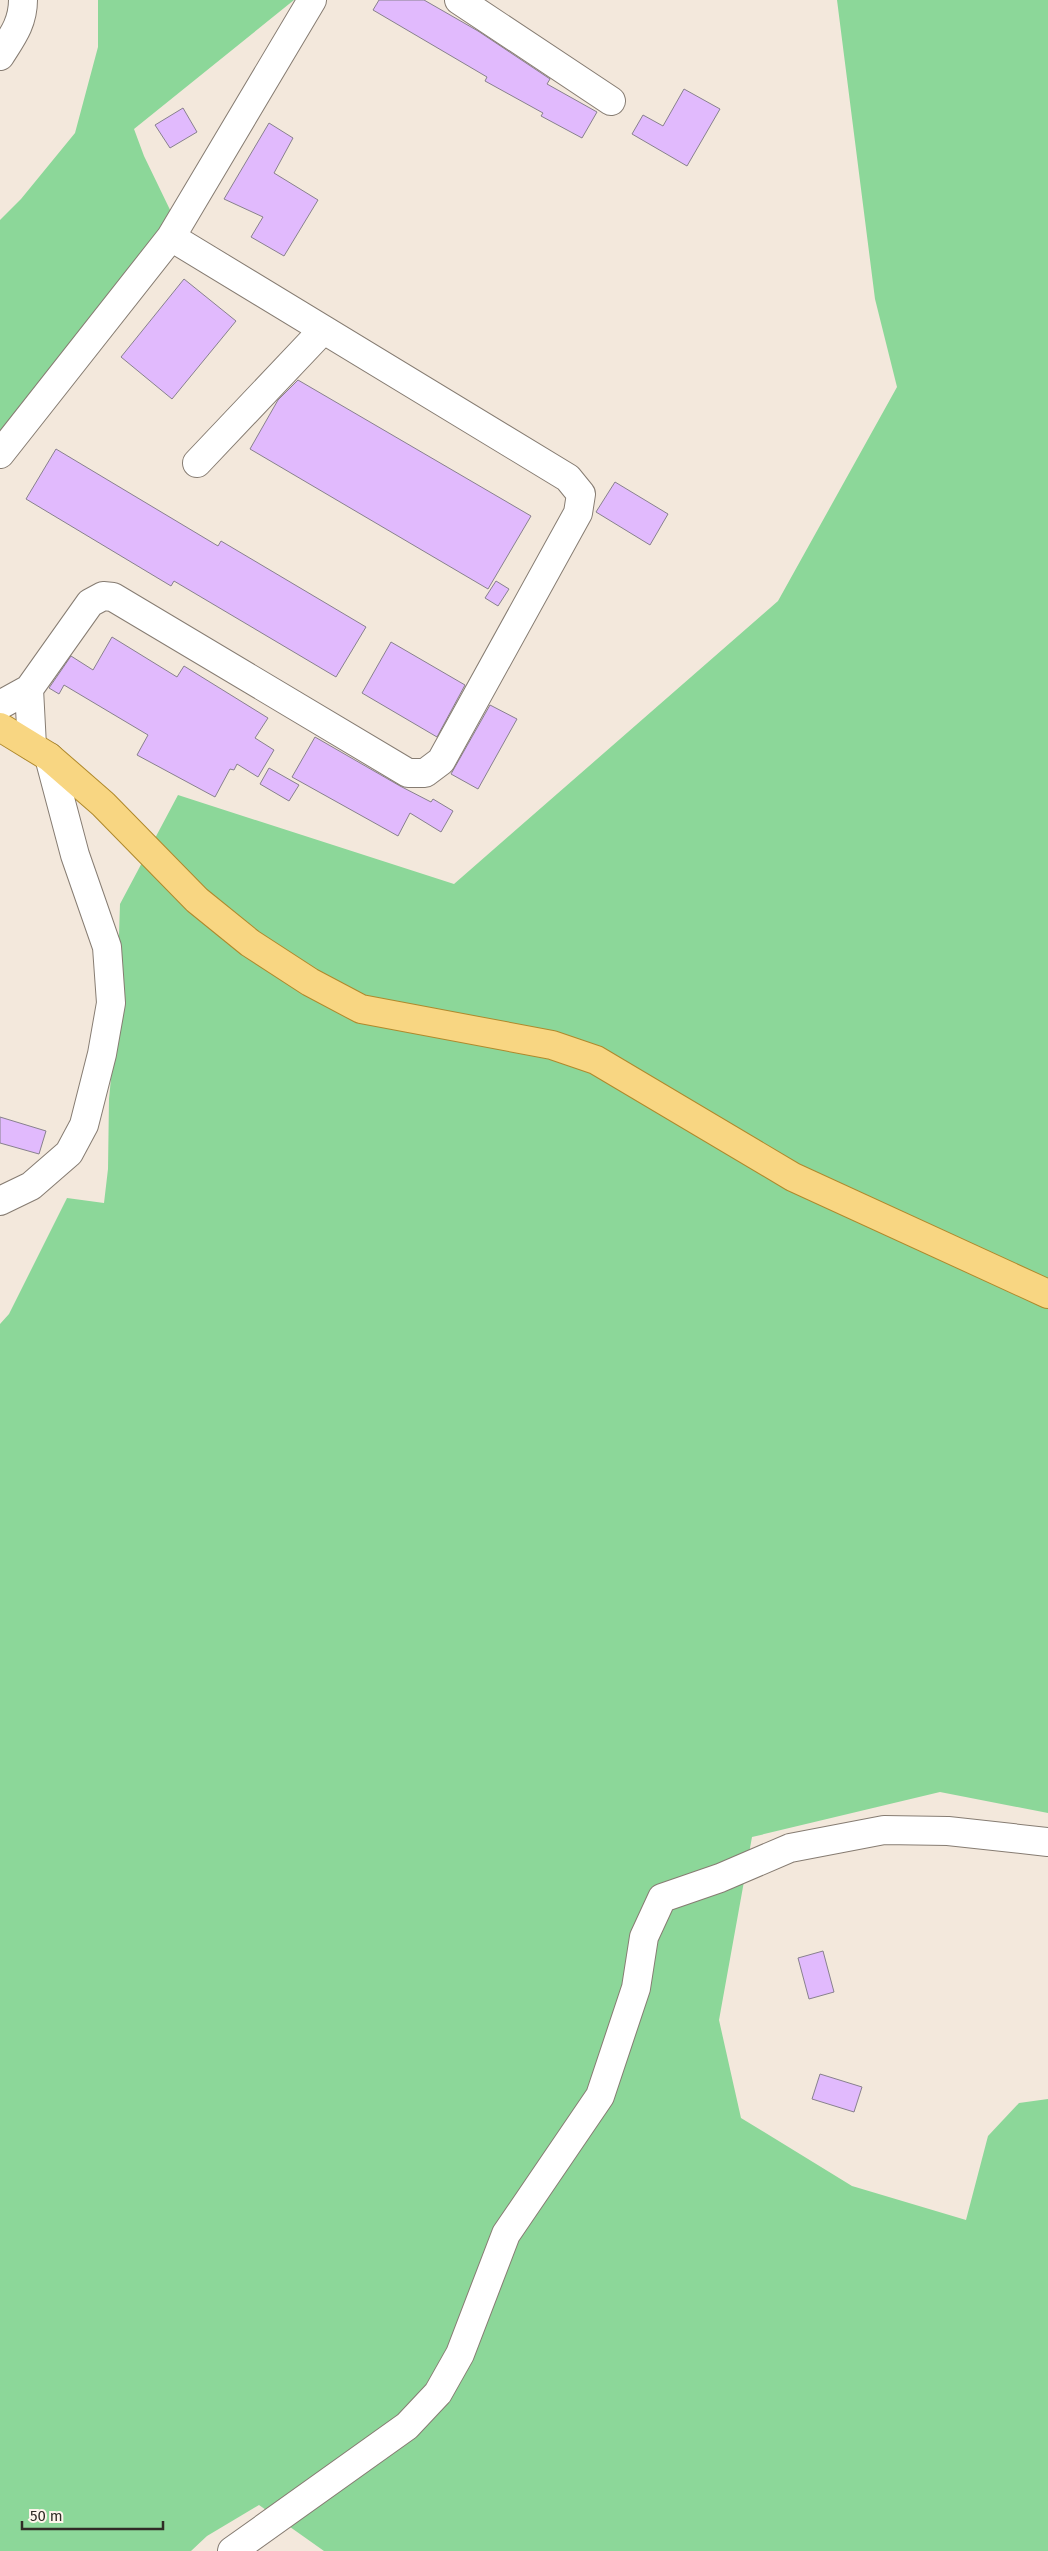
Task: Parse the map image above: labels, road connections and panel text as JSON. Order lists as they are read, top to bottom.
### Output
{
  "scale_bar": "50 m"
}
